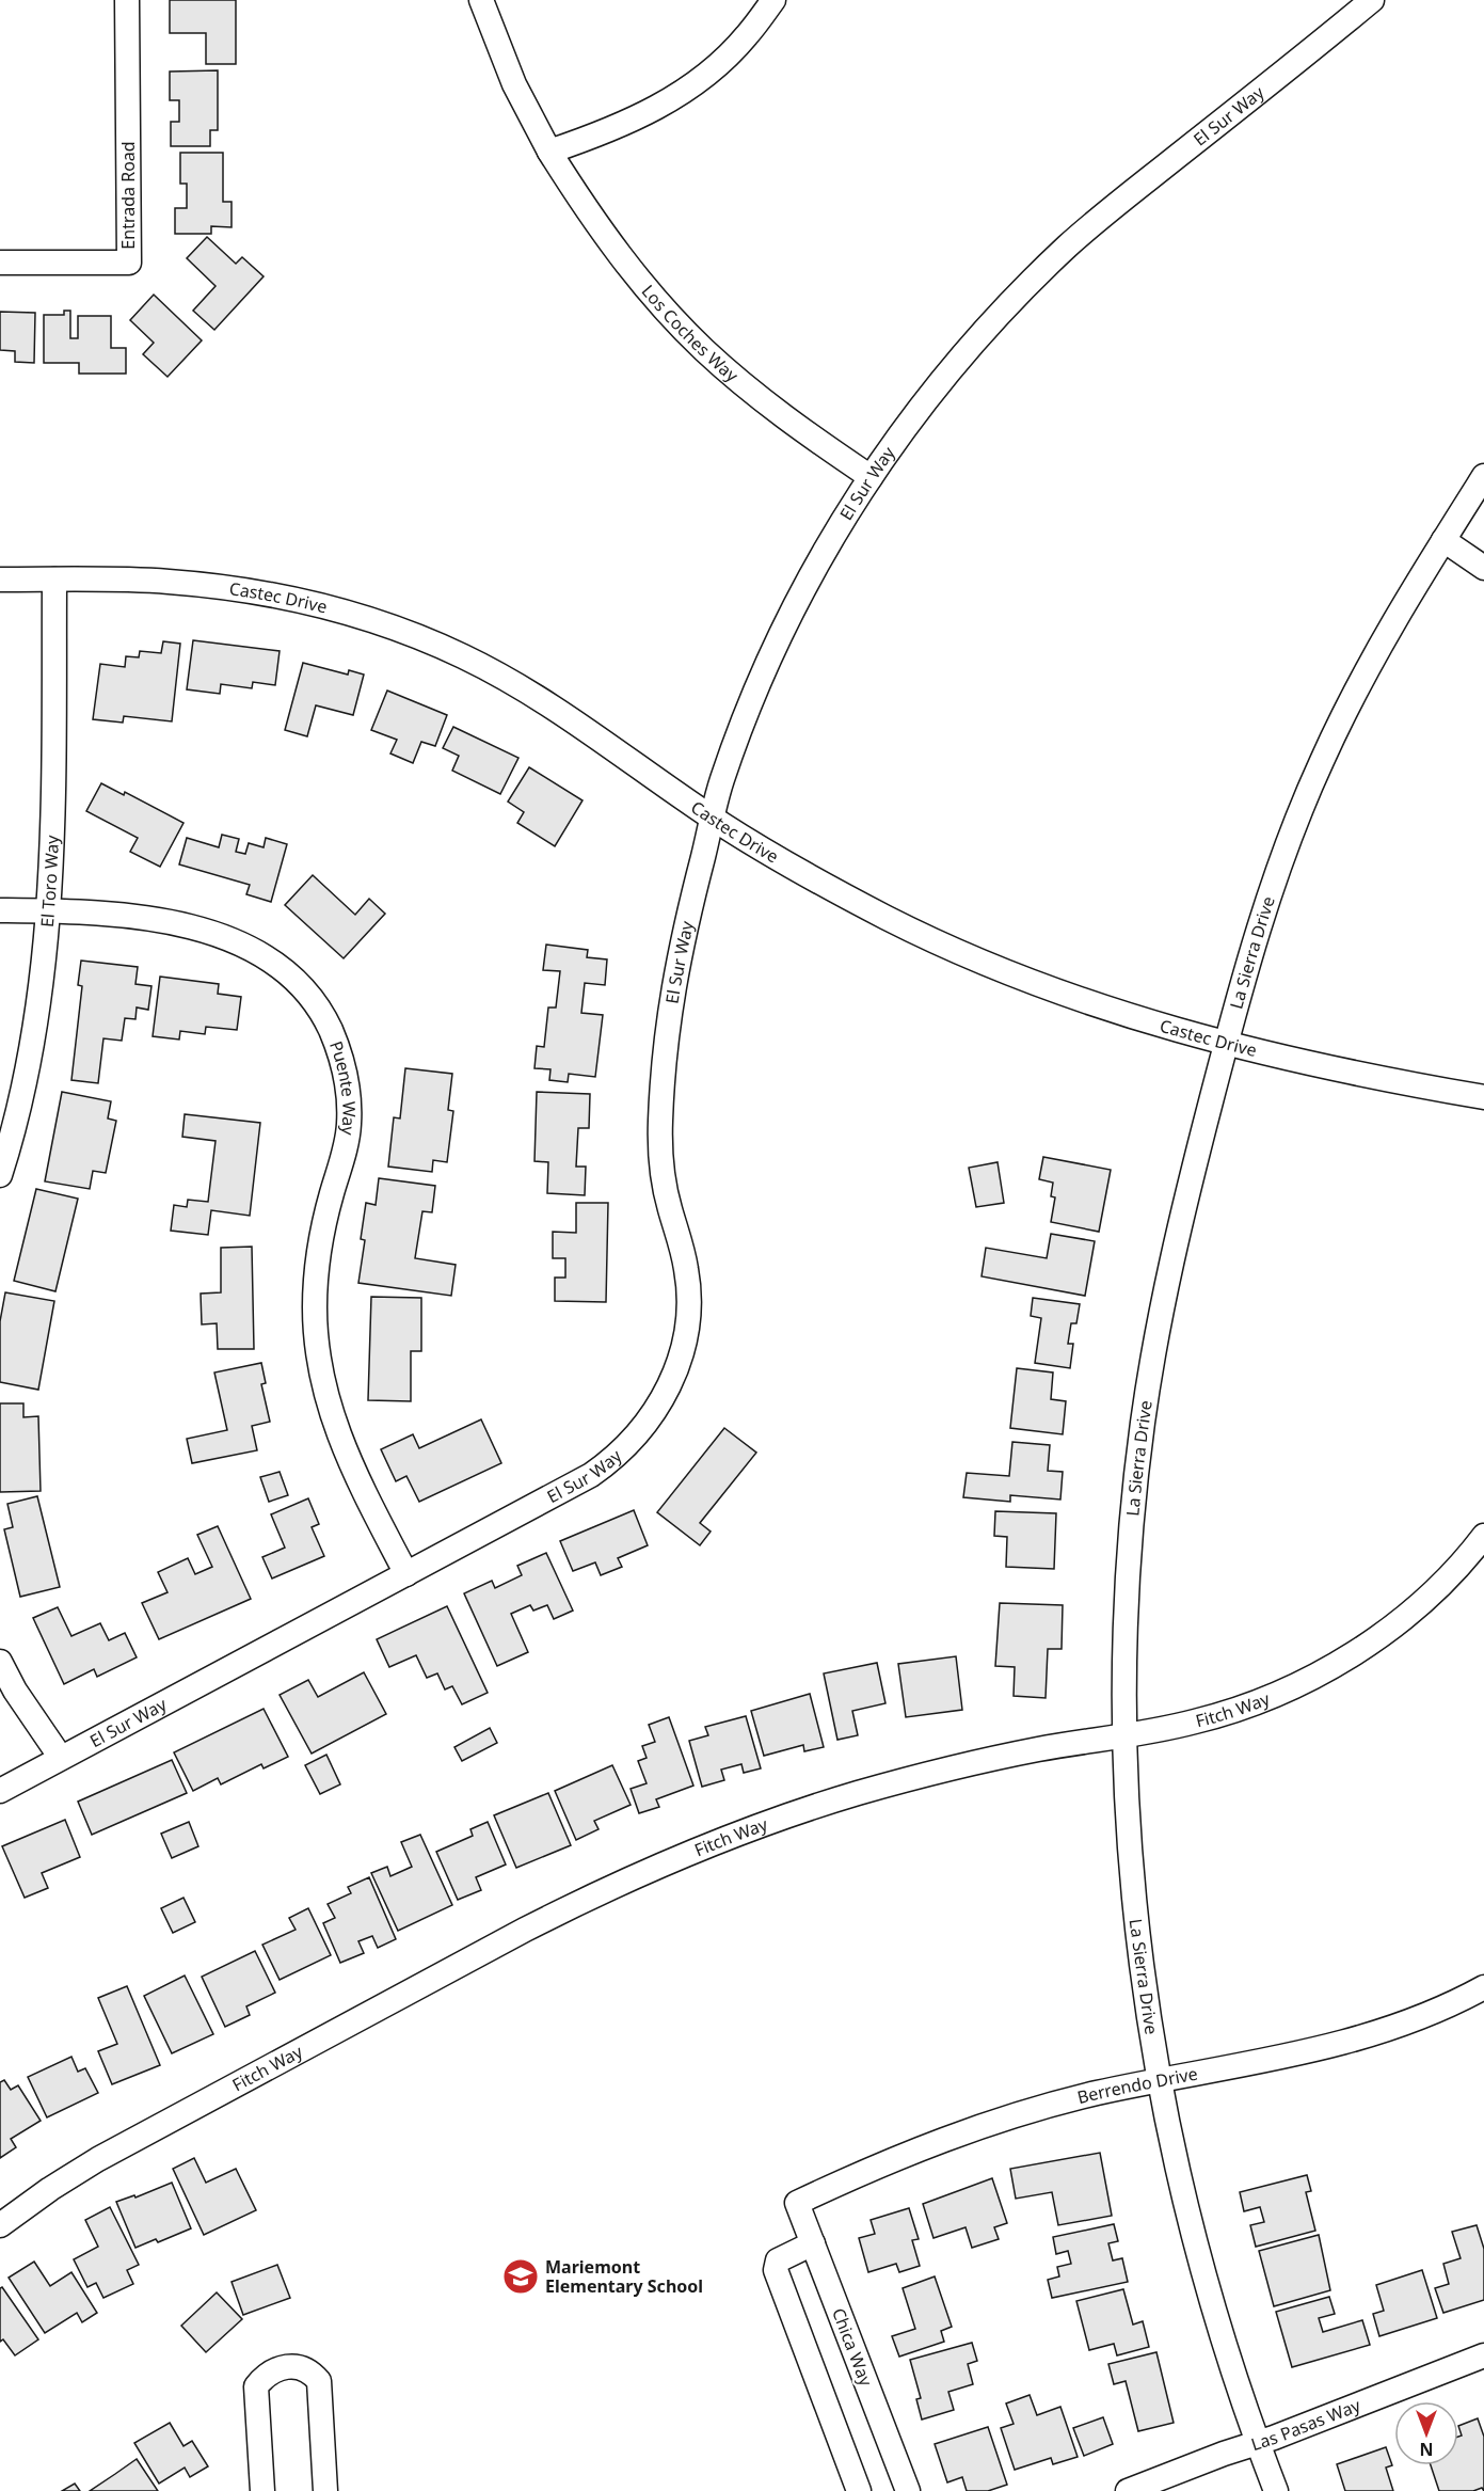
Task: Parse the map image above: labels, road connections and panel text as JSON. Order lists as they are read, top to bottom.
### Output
{
  "streets": {
    "street": [
      "El Sur Way",
      "Entrada Road",
      "Los Coches Way",
      "Castec Drive",
      "El Toro Way",
      "La Sierra Drive",
      "Puente Way",
      "Fitch Way",
      "Berrendo Drive",
      "Chica Way",
      "Las Pasas Way"
    ]
  },
  "crossings": [
    ["El Sur Way", "Los Coches Way"],
    ["El Sur Way", "Castec Drive"],
    ["El Sur Way", "Puente Way"],
    ["Castec Drive", "El Toro Way"],
    ["Castec Drive", "La Sierra Drive"],
    ["El Toro Way", "Puente Way"],
    ["La Sierra Drive", "Fitch Way"],
    ["La Sierra Drive", "Berrendo Drive"],
    ["La Sierra Drive", "Las Pasas Way"],
    ["Berrendo Drive", "Chica Way"]
  ],
  "places": {
    "school or university": ["Mariemont Elementary School"]
  },
  "north": "bottom"
}
